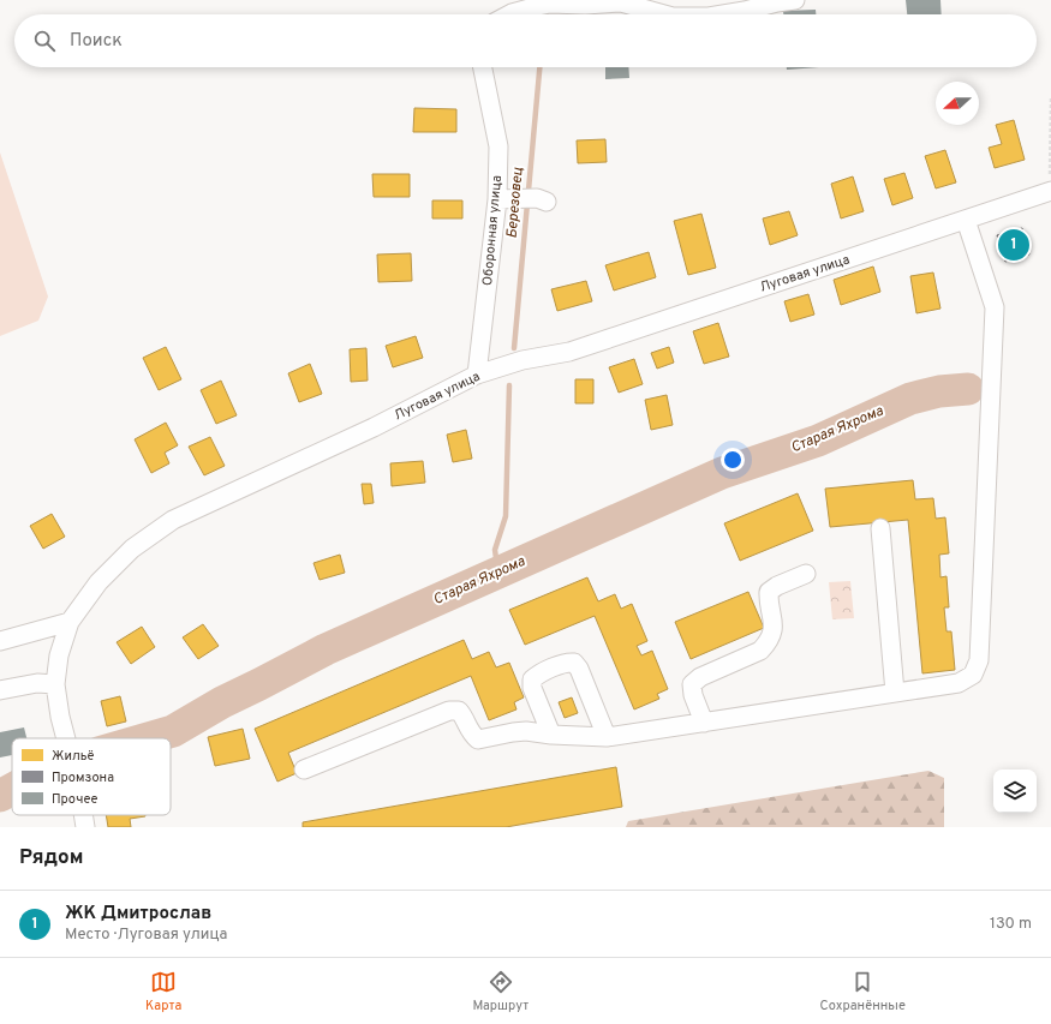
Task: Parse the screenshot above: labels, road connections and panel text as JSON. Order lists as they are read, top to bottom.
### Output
{
  "streets": {
    "street": ["Оборонная улица", "Луговая улица"]
  },
  "crossings": [
    ["Оборонная улица", "Луговая улица"]
  ],
  "water": ["Березовец", "Старая Яхрома"],
  "legend": ["Жильё", "Промзона", "Прочее"],
  "north": "left",
  "page": {
    "search": "Поиск",
    "pins": "1",
    "heading": "Рядом",
    "list": [
      {
        "mark": "1",
        "name": "ЖК Дмитрослав",
        "note": "Место · Луговая улица",
        "value": "130 m"
      }
    ],
    "nav": ["Карта", "Маршрут", "Сохранённые"]
  }
}
